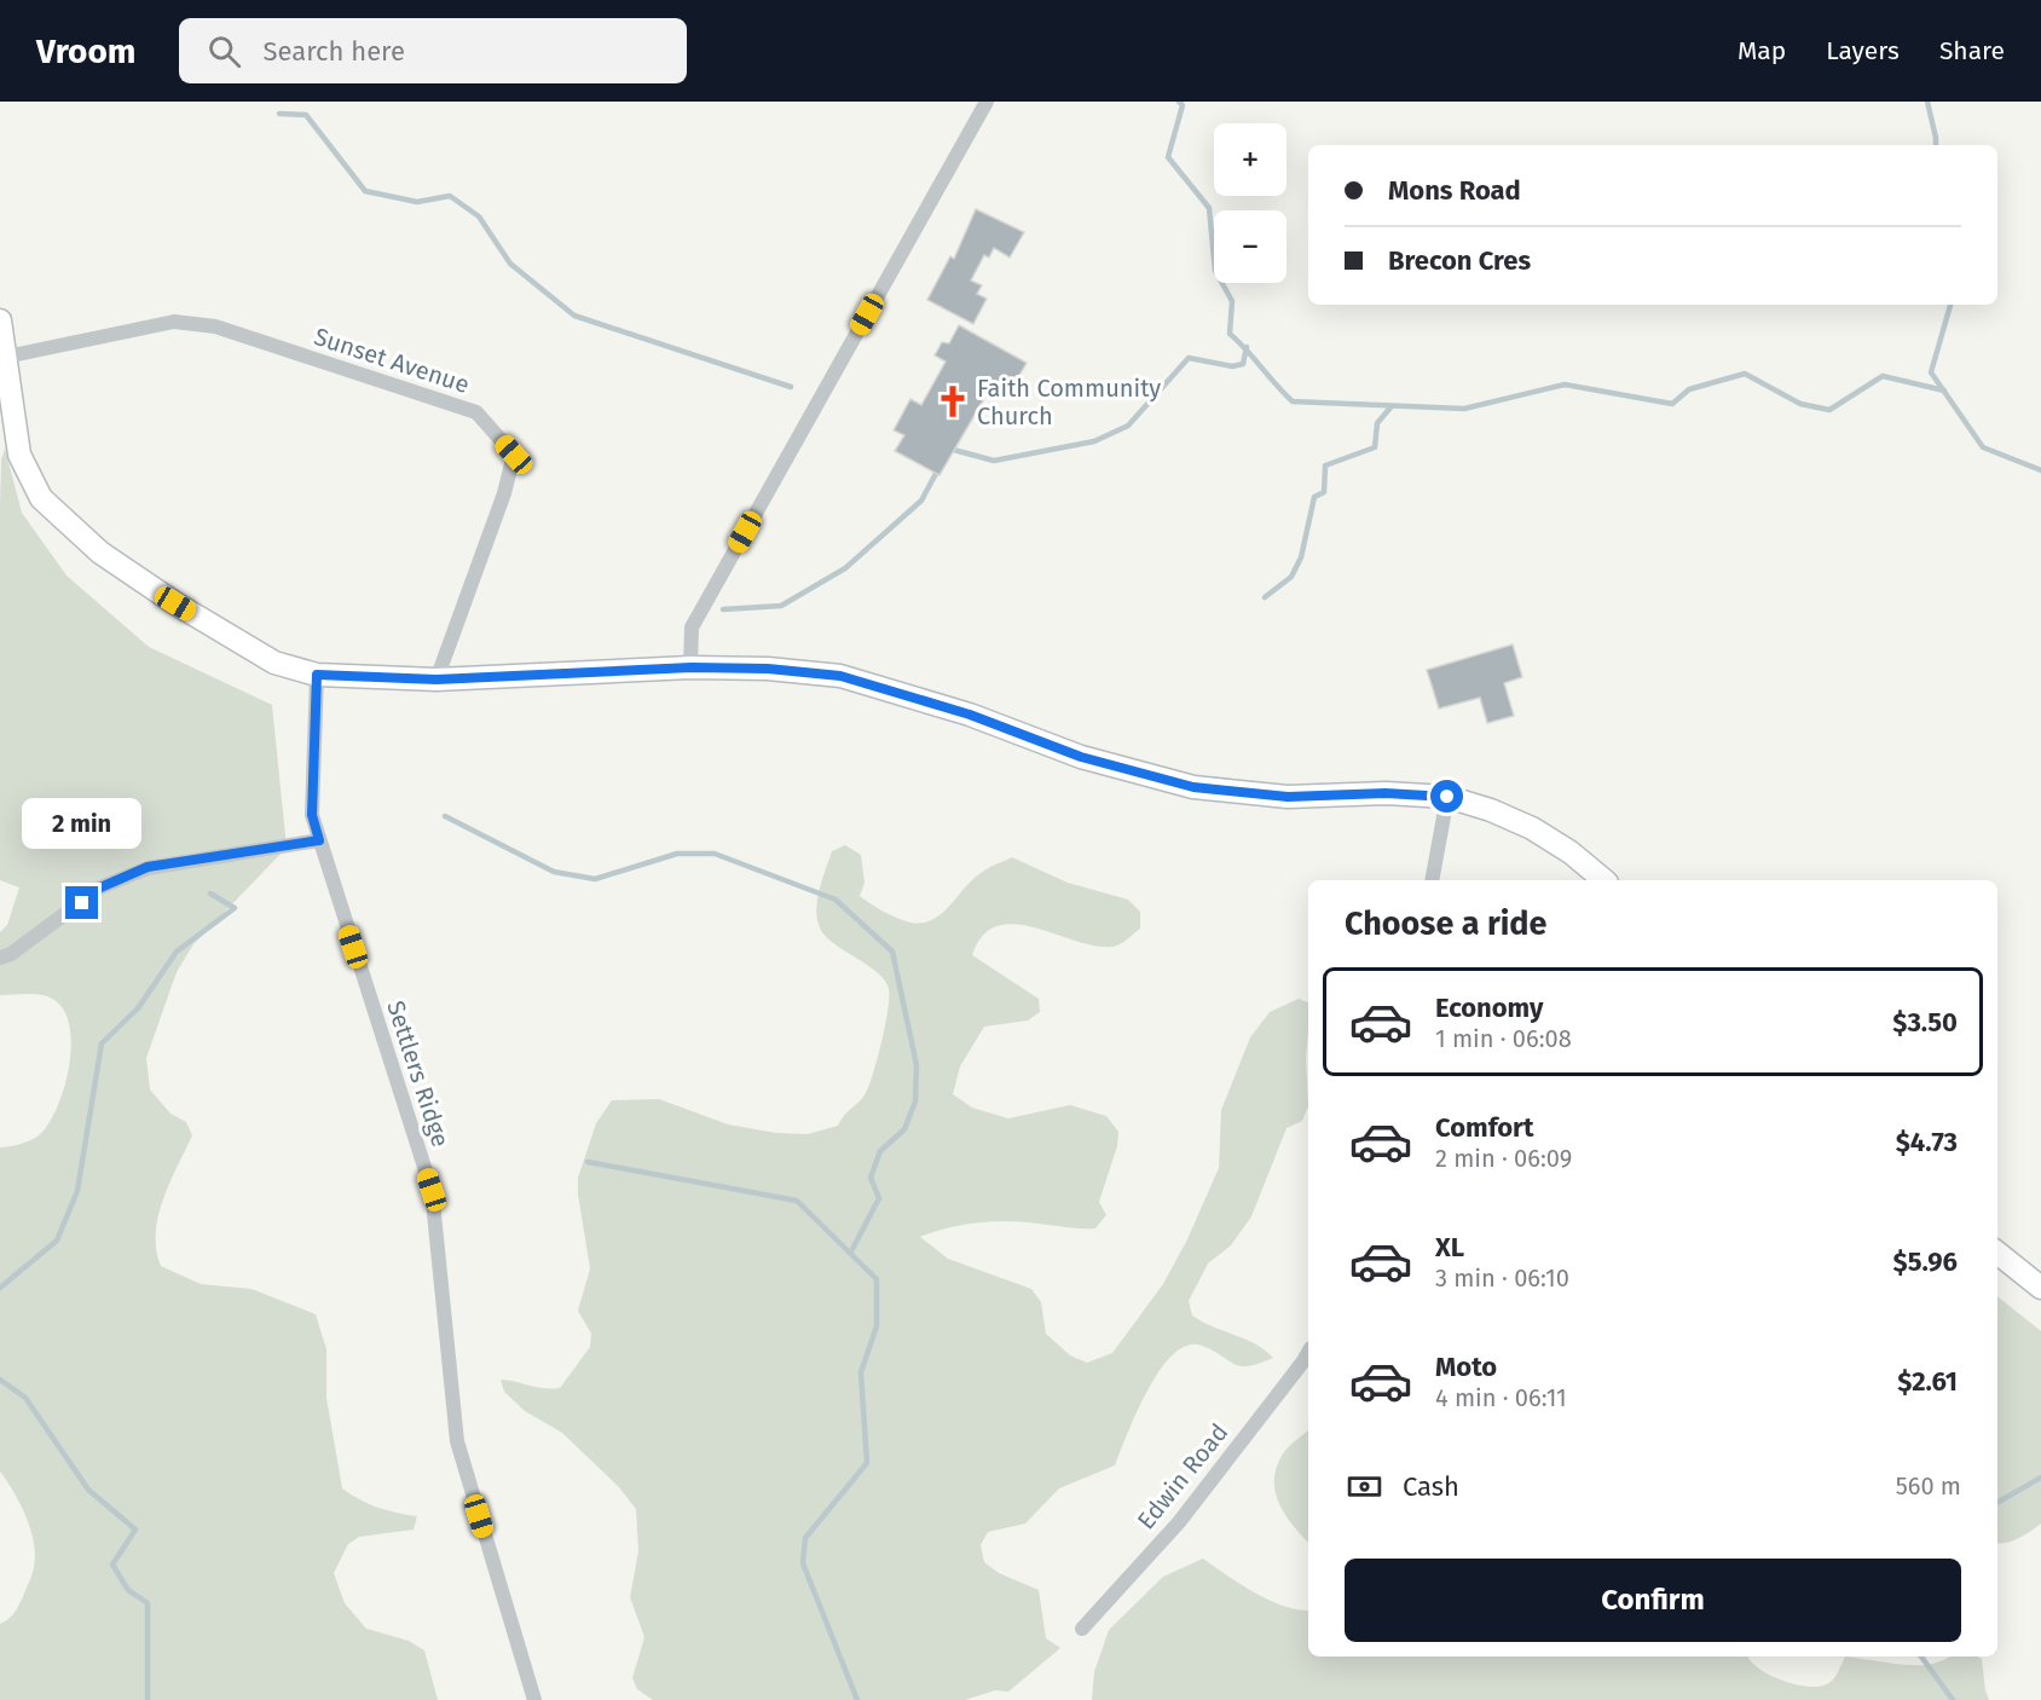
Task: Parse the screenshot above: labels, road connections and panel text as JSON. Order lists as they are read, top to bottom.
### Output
{
  "streets": {
    "street": ["Sunset Avenue", "Settlers Ridge", "Edwin Road"]
  },
  "places": {
    "church": ["Faith Community Church"]
  },
  "page": {
    "header": "Vroom",
    "search": "Search here",
    "nav": ["Map", "Layers", "Share"],
    "map_buttons": ["+", "−"],
    "banner": ["Mons Road", "Brecon Cres"],
    "bubble": "2 min",
    "heading": "Choose a ride",
    "list": [
      {
        "name": "Economy",
        "note": "1 min · 06:08",
        "value": "$3.50"
      },
      {
        "name": "Comfort",
        "note": "2 min · 06:09",
        "value": "$4.73"
      },
      {
        "name": "XL",
        "note": "3 min · 06:10",
        "value": "$5.96"
      },
      {
        "name": "Moto",
        "note": "4 min · 06:11",
        "value": "$2.61"
      }
    ],
    "pay": ["Cash", "560 m"],
    "buttons": "Confirm"
  }
}
